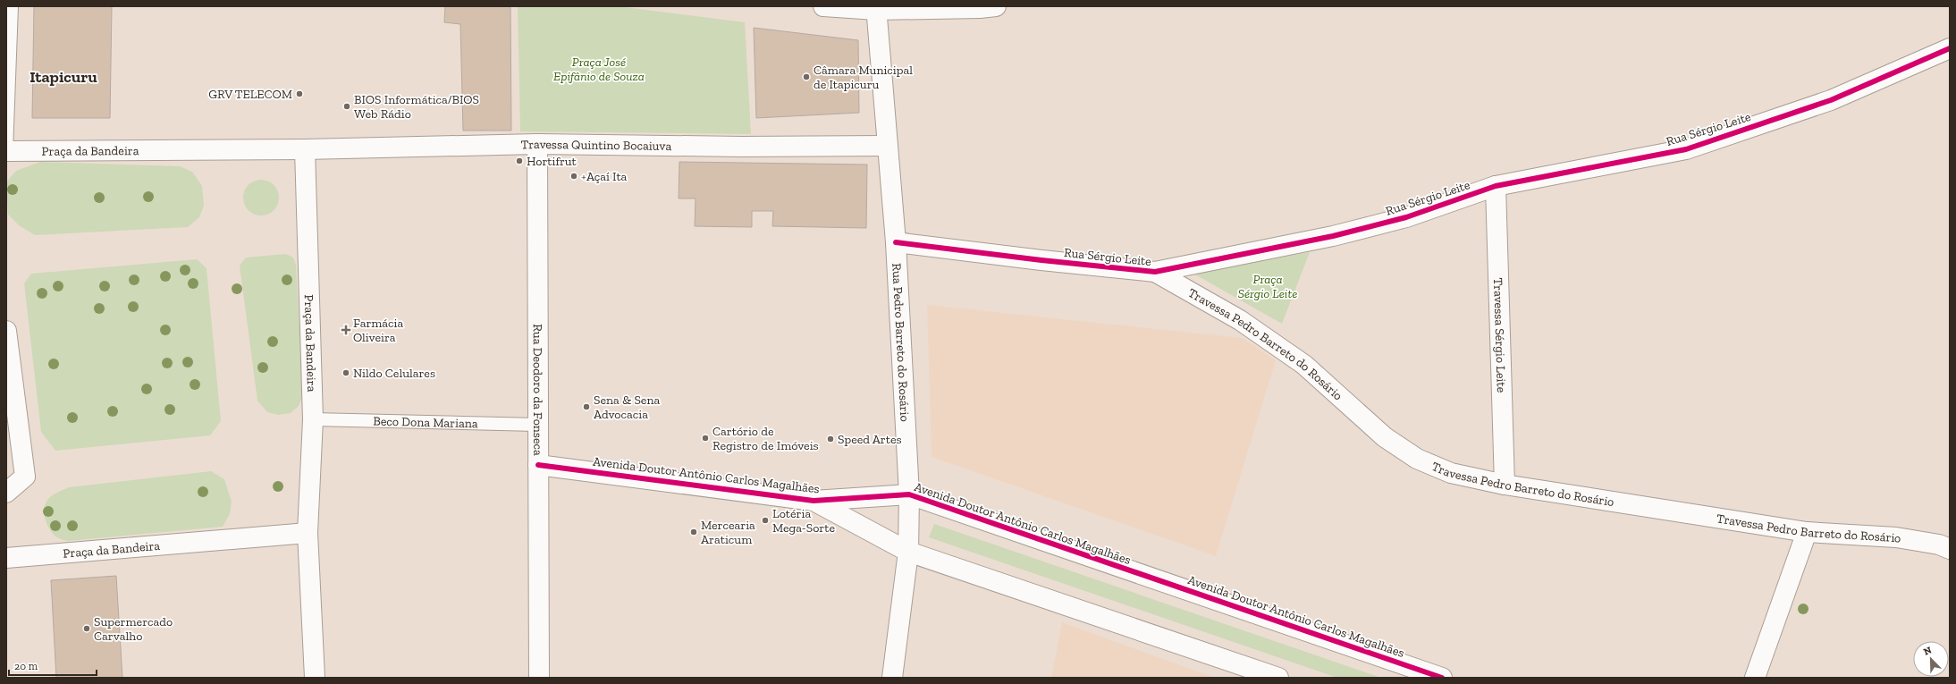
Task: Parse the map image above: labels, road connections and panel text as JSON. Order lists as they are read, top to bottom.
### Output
{
  "streets": {
    "street": [
      "Rua Sérgio Leite",
      "Travessa Quintino Bocaiuva",
      "Praça da Bandeira",
      "Travessa Sérgio Leite",
      "Rua Pedro Barreto do Rosário",
      "Travessa Pedro Barreto do Rosário",
      "Rua Deodoro da Fonseca",
      "Avenida Doutor Antônio Carlos Magalhães"
    ],
    "lane": ["Beco Dona Mariana"]
  },
  "crossings": [
    ["Rua Sérgio Leite", "Travessa Sérgio Leite"],
    ["Rua Sérgio Leite", "Rua Pedro Barreto do Rosário"],
    ["Rua Sérgio Leite", "Travessa Pedro Barreto do Rosário"],
    ["Travessa Quintino Bocaiuva", "Praça da Bandeira"],
    ["Travessa Quintino Bocaiuva", "Rua Pedro Barreto do Rosário"],
    ["Travessa Quintino Bocaiuva", "Rua Deodoro da Fonseca"],
    ["Praça da Bandeira", "Beco Dona Mariana"],
    ["Travessa Sérgio Leite", "Travessa Pedro Barreto do Rosário"],
    ["Rua Pedro Barreto do Rosário", "Avenida Doutor Antônio Carlos Magalhães"],
    ["Rua Deodoro da Fonseca", "Beco Dona Mariana"],
    ["Rua Deodoro da Fonseca", "Avenida Doutor Antônio Carlos Magalhães"]
  ],
  "districts": ["Itapicuru"],
  "parks": ["Praça José Epifânio de Souza", "Praça Sérgio Leite"],
  "places": {
    "other": [
      "Câmara Municipal de Itapicuru",
      "GRV TELECOM",
      "BIOS Informática/BIOS Web Rádio",
      "Hortifrut",
      "+Açaí Ita",
      "Nildo Celulares",
      "Sena & Sena Advocacia",
      "Cartório de Registro de Imóveis",
      "Speed Artes",
      "Lotéria Mega-Sorte",
      "Mercearia Araticum",
      "Supermercado Carvalho"
    ],
    "health": ["Farmácia Oliveira"]
  },
  "scale_bar": "20 m",
  "north": "top left"
}
